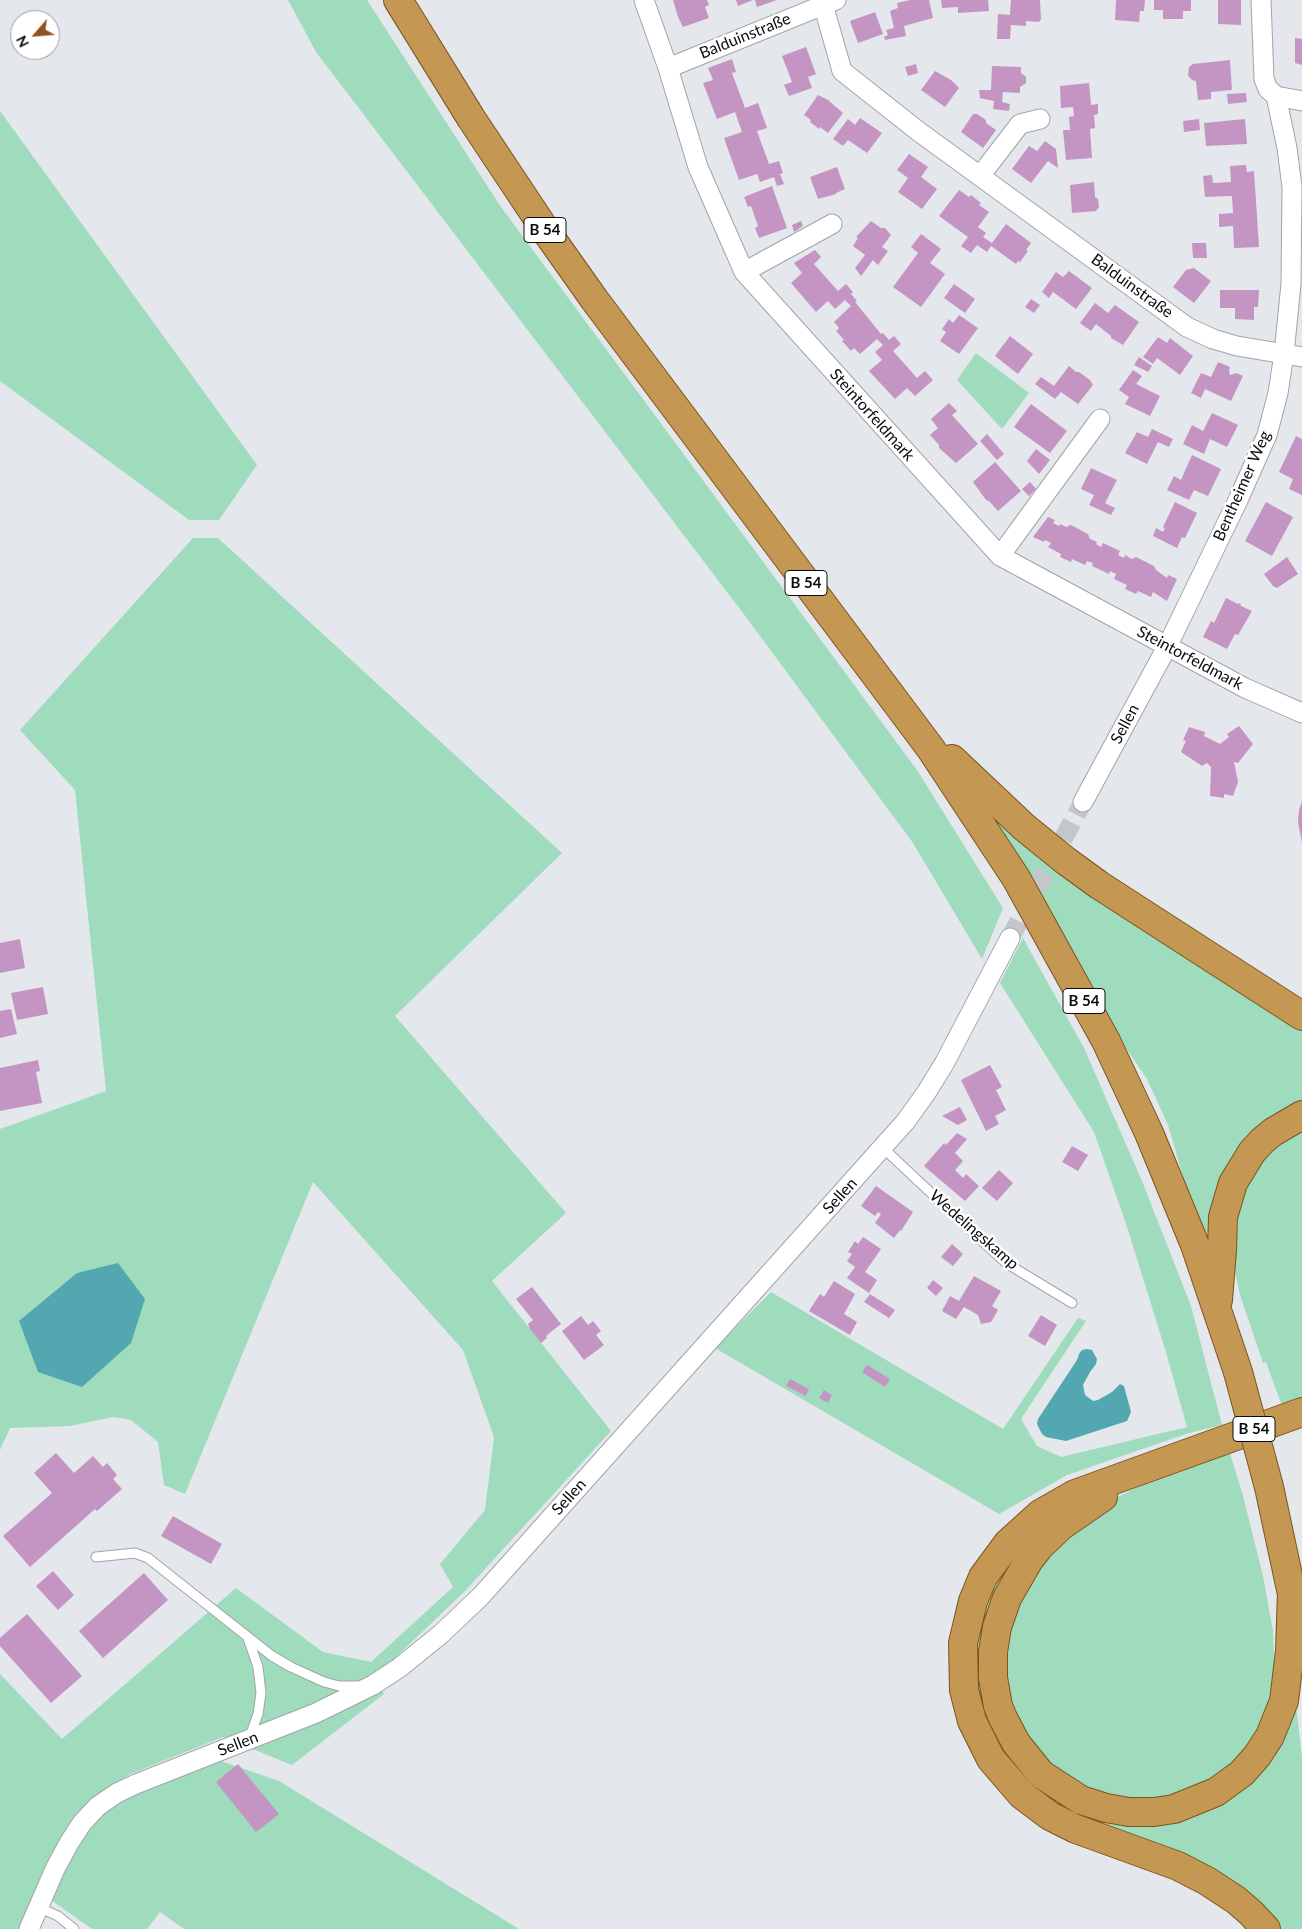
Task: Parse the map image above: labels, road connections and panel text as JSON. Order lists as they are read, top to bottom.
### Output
{
  "streets": {
    "highway": ["B 54"],
    "street": [
      "Balduinstraße",
      "Steintorfeldmark",
      "Bentheimer Weg",
      "Sellen"
    ],
    "lane": ["Wedelingskamp"]
  },
  "crossings": [
    ["Balduinstraße", "Steintorfeldmark"],
    ["Balduinstraße", "Bentheimer Weg"],
    ["Steintorfeldmark", "Bentheimer Weg"],
    ["Steintorfeldmark", "Sellen"],
    ["Bentheimer Weg", "Sellen"],
    ["Sellen", "Wedelingskamp"]
  ],
  "north": "bottom left"
}
